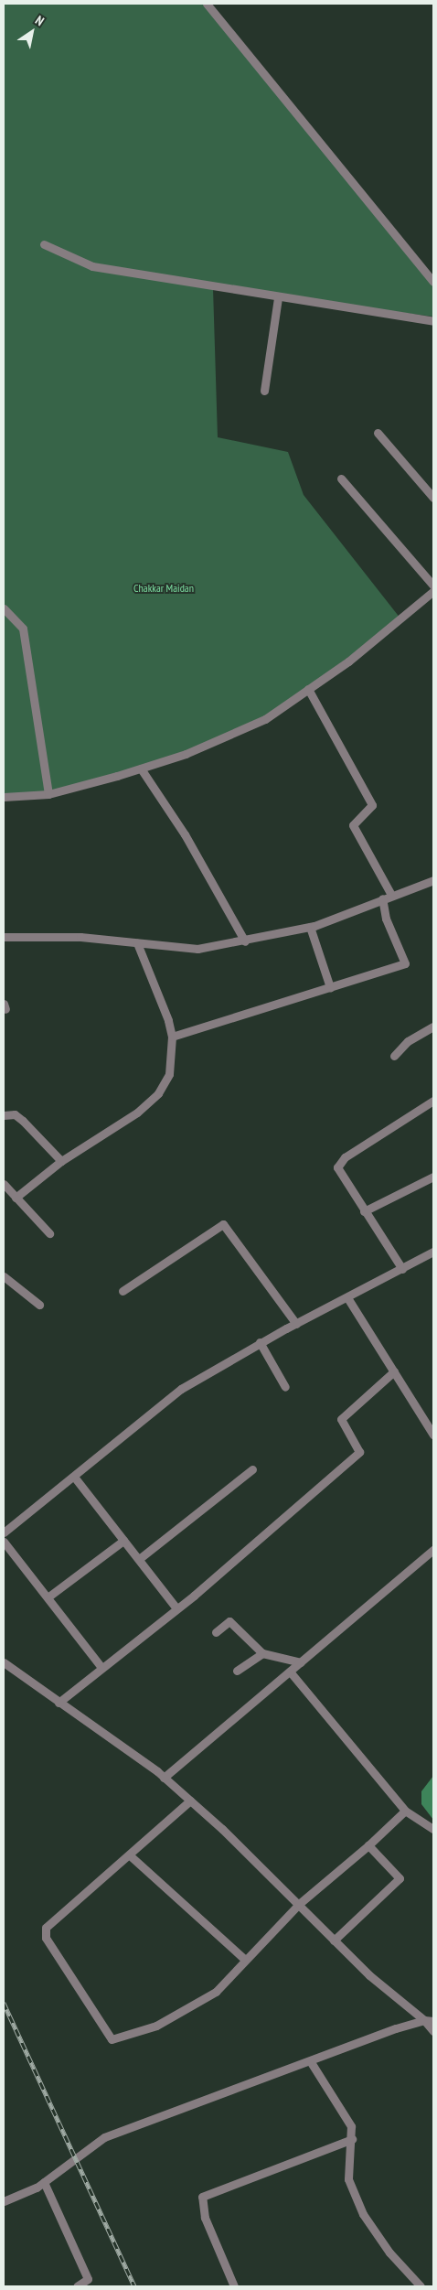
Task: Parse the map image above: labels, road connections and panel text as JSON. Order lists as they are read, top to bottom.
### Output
{
  "parks": ["Chakkar Maidan"],
  "north": "top right"
}
